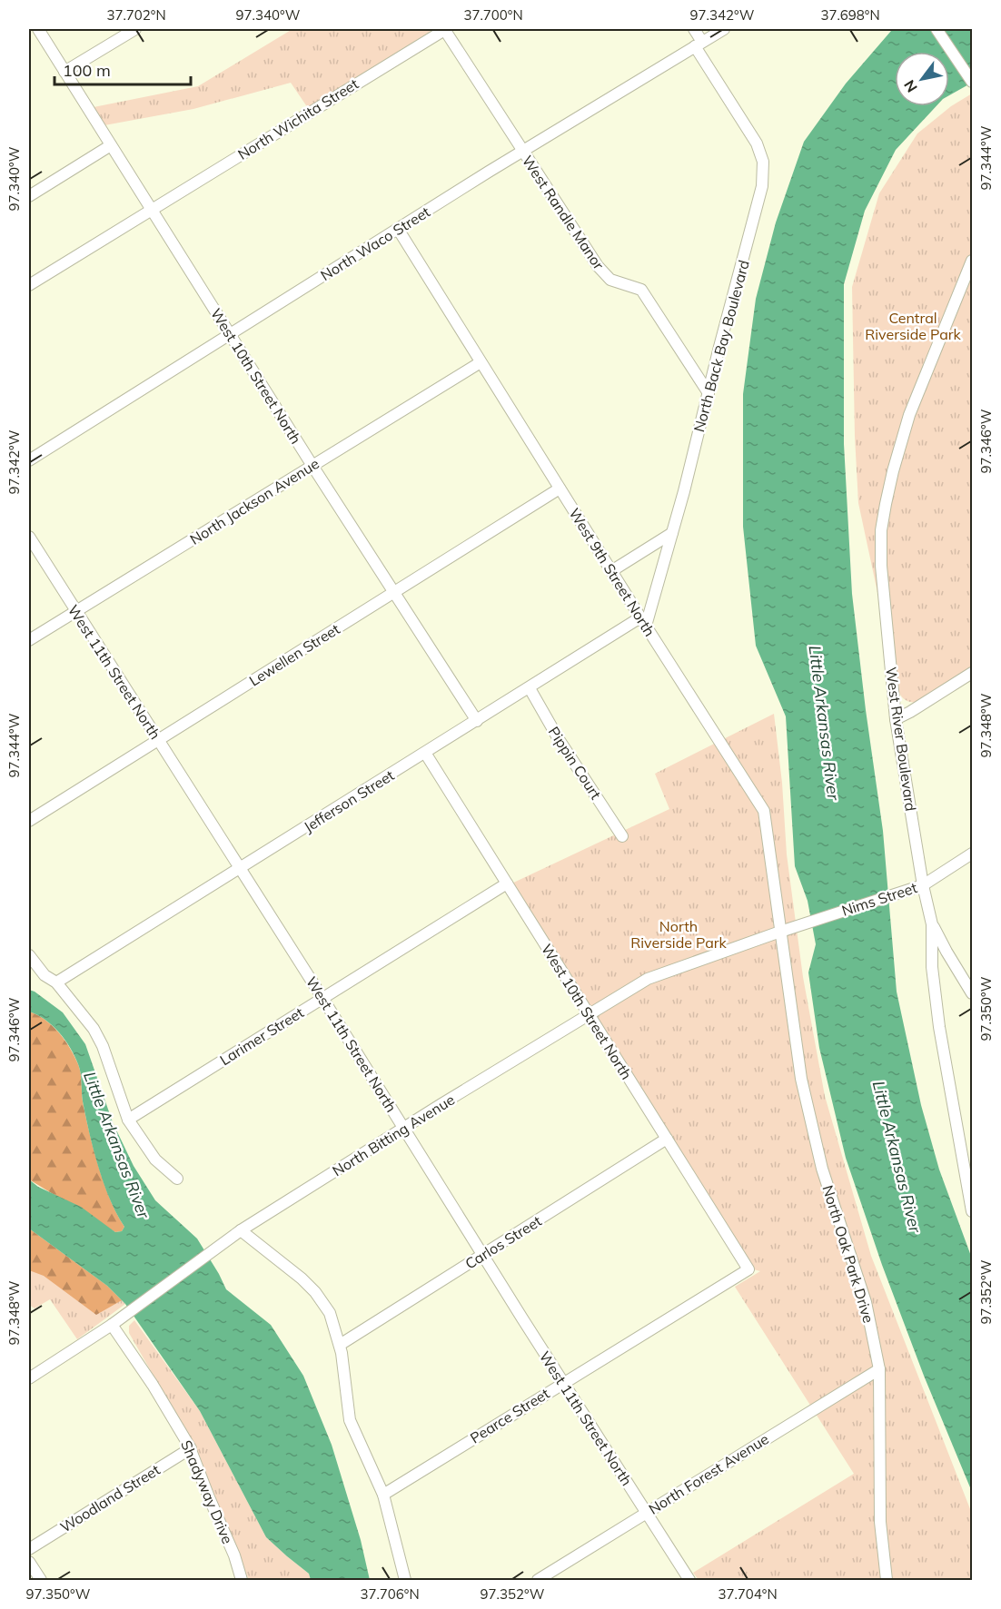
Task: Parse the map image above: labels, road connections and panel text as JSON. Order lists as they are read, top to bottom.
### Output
{
  "streets": {
    "street": [
      "North Wichita Street",
      "West Randle Manor",
      "North Waco Street",
      "North Back Bay Boulevard",
      "West 10th Street North",
      "North Jackson Avenue",
      "West 9th Street North",
      "Lewellen Street",
      "West 11th Street North",
      "West River Boulevard",
      "Pippin Court",
      "Jefferson Street",
      "Nims Street",
      "Larimer Street",
      "North Bitting Avenue",
      "Carlos Street",
      "North Oak Park Drive",
      "Pearce Street",
      "North Forest Avenue",
      "Shadyway Drive",
      "Woodland Street"
    ]
  },
  "crossings": [
    ["North Wichita Street", "West 10th Street North"],
    ["West Randle Manor", "North Waco Street"],
    ["West Randle Manor", "North Back Bay Boulevard"],
    ["North Waco Street", "North Back Bay Boulevard"],
    ["North Waco Street", "West 10th Street North"],
    ["North Waco Street", "West 9th Street North"],
    ["North Back Bay Boulevard", "West 9th Street North"],
    ["North Back Bay Boulevard", "Jefferson Street"],
    ["West 10th Street North", "North Jackson Avenue"],
    ["West 10th Street North", "Lewellen Street"],
    ["West 10th Street North", "Jefferson Street"],
    ["West 10th Street North", "Larimer Street"],
    ["West 10th Street North", "North Bitting Avenue"],
    ["West 10th Street North", "Carlos Street"],
    ["West 10th Street North", "Pearce Street"],
    ["North Jackson Avenue", "West 9th Street North"],
    ["North Jackson Avenue", "West 11th Street North"],
    ["West 9th Street North", "Lewellen Street"],
    ["West 9th Street North", "Jefferson Street"],
    ["West 9th Street North", "Nims Street"],
    ["West 9th Street North", "North Bitting Avenue"],
    ["West 9th Street North", "North Oak Park Drive"],
    ["Lewellen Street", "West 11th Street North"],
    ["West 11th Street North", "Jefferson Street"],
    ["West 11th Street North", "Larimer Street"],
    ["West 11th Street North", "North Bitting Avenue"],
    ["West 11th Street North", "Carlos Street"],
    ["West 11th Street North", "Pearce Street"],
    ["West 11th Street North", "North Forest Avenue"],
    ["West River Boulevard", "Nims Street"],
    ["Pippin Court", "Jefferson Street"],
    ["Nims Street", "North Bitting Avenue"],
    ["Nims Street", "North Oak Park Drive"],
    ["North Bitting Avenue", "North Oak Park Drive"],
    ["North Bitting Avenue", "Shadyway Drive"],
    ["North Oak Park Drive", "North Forest Avenue"],
    ["Shadyway Drive", "Woodland Street"]
  ],
  "water": ["Little Arkansas River"],
  "parks": ["Central Riverside Park", "North Riverside Park"],
  "scale_bar": "100 m",
  "north": "bottom left",
  "coordinates": [
    "37.702°N",
    "97.340°W",
    "37.700°N",
    "97.342°W",
    "37.698°N",
    "97.344°W",
    "97.346°W",
    "97.348°W",
    "97.350°W",
    "97.352°W",
    "37.706°N",
    "37.704°N"
  ]
}
